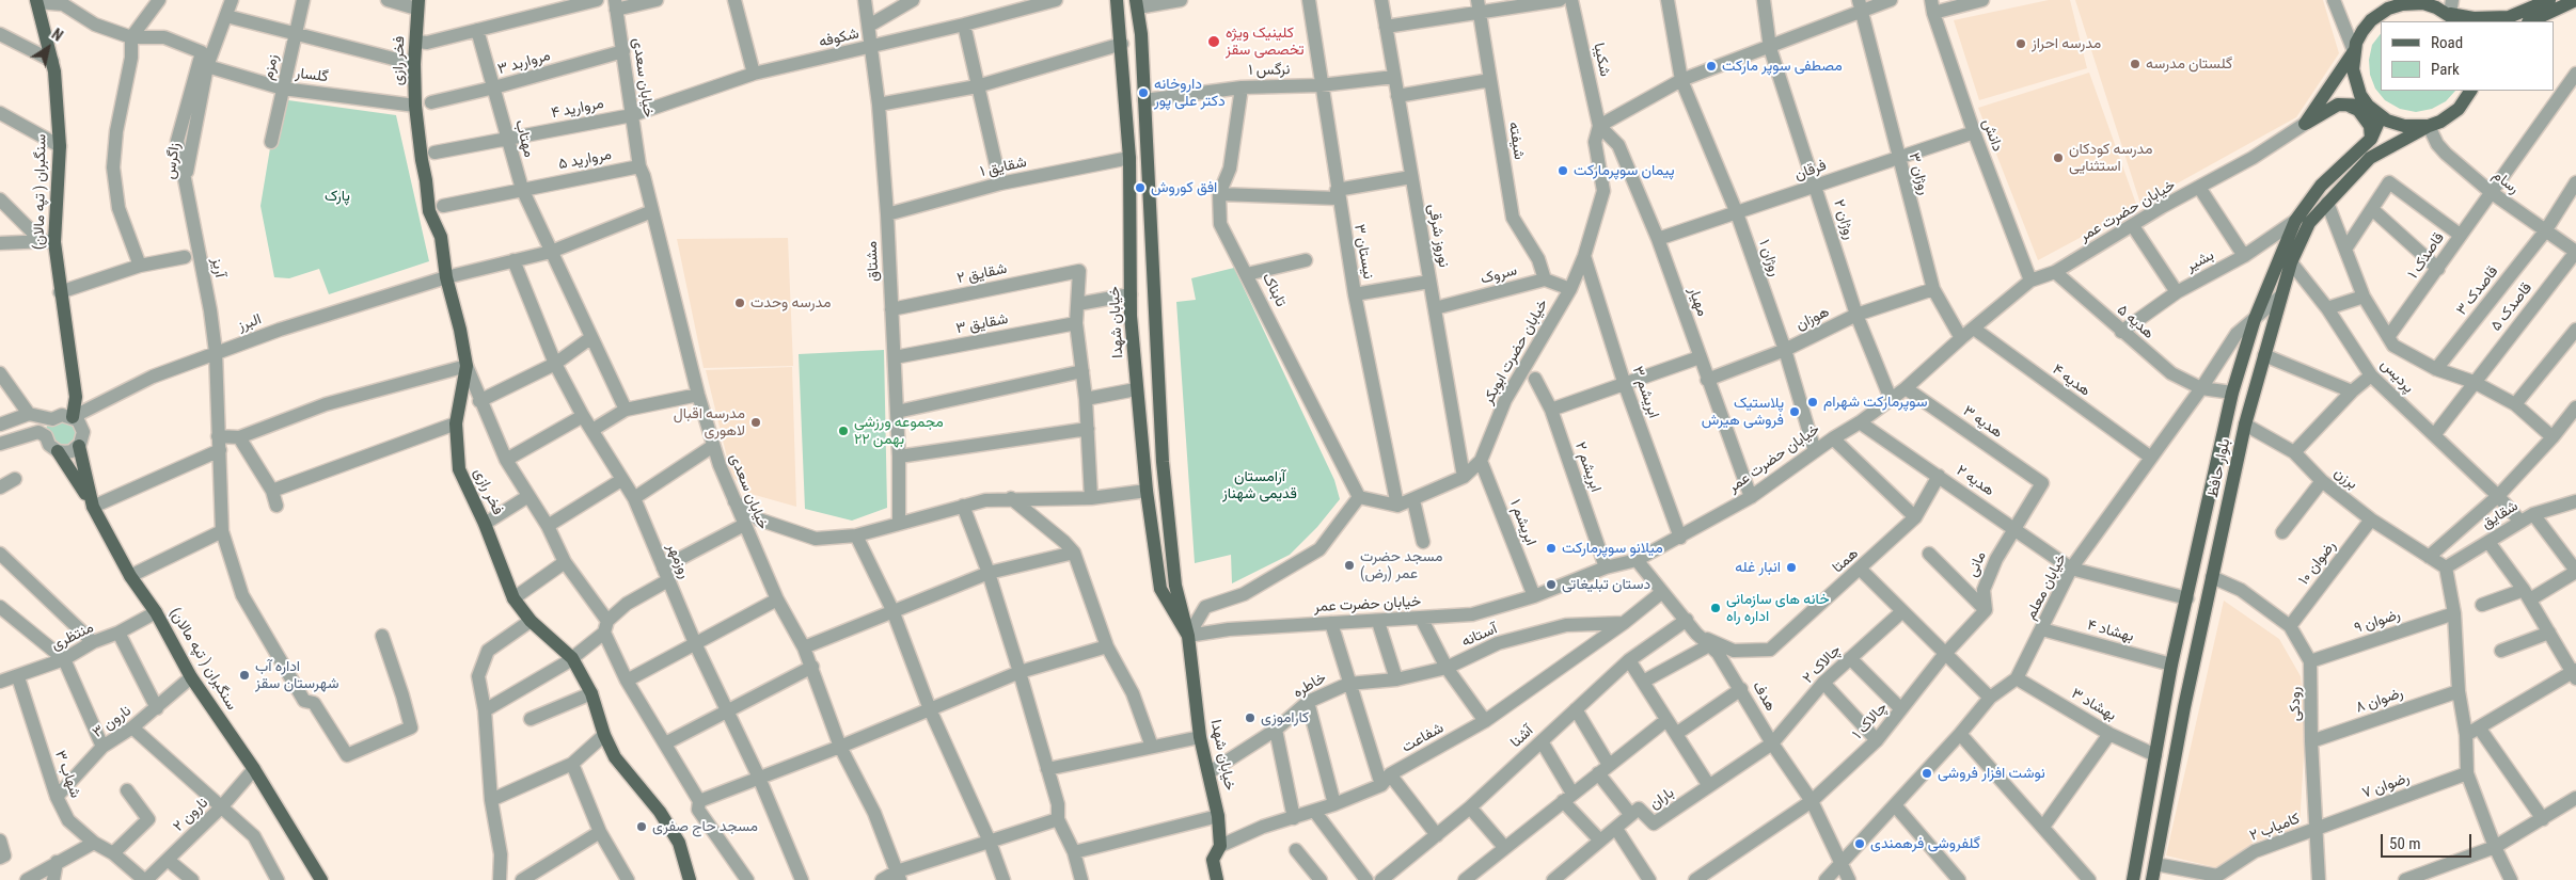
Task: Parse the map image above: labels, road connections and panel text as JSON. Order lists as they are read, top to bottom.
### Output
{
  "streets": {
    "main road": [
      "فخر رازی",
      "سنگبران ( تپه مالان)",
      "خیابان شهدا",
      "بلوار حافظ"
    ],
    "street": [
      "شکوفه",
      "شکیبا",
      "مرواربد ۳",
      "زمزم",
      "نرگس ۱",
      "گلسار",
      "خیابان سعدی",
      "مروارید ۴",
      "دانش",
      "مهتاب",
      "شیفته",
      "مروارید ۵",
      "زاگرس",
      "شقایق ۱",
      "فرقان",
      "روژان ۳",
      "رسام",
      "خیابان حضرت عمر",
      "روژان ۲",
      "نوروز شرقی",
      "نیستان ۳",
      "قاصدک ۱",
      "روژان ۱",
      "مشتاق",
      "بشیر",
      "آریز",
      "شقایق ۲",
      "سروک",
      "تابناک",
      "قاصدک ۳",
      "مهیار",
      "قاصدک ۵",
      "هوزان",
      "هدیه ۵",
      "البرز",
      "شقایق ۳",
      "خیابان حضرت ابوبکر",
      "پردیس",
      "هدیه ۴",
      "ابریشم ۳",
      "هدیه ۳",
      "ابریشم ۲",
      "برزن",
      "هدیه ۲",
      "شقایق",
      "ابریشم ۱",
      "روزمهر",
      "همتا",
      "رضوان ۱۰",
      "مانی",
      "خیابان معلم",
      "رضوان ۹",
      "بهشاد ۴",
      "آستانه",
      "منتظری",
      "چالاک ۲",
      "خاطره",
      "هدف",
      "رضوان ۸",
      "رودکی",
      "بهشاد ۳",
      "چالاک ۱",
      "نارون ۳",
      "آشنا",
      "شفاعت",
      "شهاب ۳",
      "رضوان ۷",
      "باران",
      "نارون ۲",
      "کامیاب ۲"
    ]
  },
  "crossings": [
    ["شکوفه", "خیابان سعدی"],
    ["شکوفه", "مروارید ۴"],
    ["شکوفه", "مشتاق"],
    ["شکیبا", "مهیار"],
    ["شکیبا", "خیابان حضرت ابوبکر"],
    ["فخر رازی", "گلسار"],
    ["فخر رازی", "البرز"],
    ["مرواربد ۳", "خیابان سعدی"],
    ["مرواربد ۳", "مهتاب"],
    ["زمزم", "گلسار"],
    ["نرگس ۱", "نوروز شرقی"],
    ["نرگس ۱", "نیستان ۳"],
    ["نرگس ۱", "تابناک"],
    ["نرگس ۱", "خیابان شهدا"],
    ["گلسار", "زاگرس"],
    ["خیابان سعدی", "مروارید ۴"],
    ["خیابان سعدی", "مروارید ۵"],
    ["خیابان سعدی", "البرز"],
    ["مروارید ۴", "مهتاب"],
    ["دانش", "فرقان"],
    ["دانش", "خیابان حضرت عمر"],
    ["مهتاب", "مروارید ۵"],
    ["مهتاب", "البرز"],
    ["شیفته", "سروک"],
    ["زاگرس", "آریز"],
    ["شقایق ۱", "مشتاق"],
    ["شقایق ۱", "خیابان شهدا"],
    ["فرقان", "روژان ۳"],
    ["فرقان", "روژان ۲"],
    ["فرقان", "روژان ۱"],
    ["فرقان", "مهیار"],
    ["روژان ۳", "خیابان حضرت عمر"],
    ["روژان ۳", "هوزان"],
    ["رسام", "قاصدک ۱"],
    ["رسام", "قاصدک ۳"],
    ["رسام", "قاصدک ۵"],
    ["رسام", "بلوار حافظ"],
    ["سنگبران ( تپه مالان)", "البرز"],
    ["سنگبران ( تپه مالان)", "منتظری"],
    ["سنگبران ( تپه مالان)", "نارون ۳"],
    ["سنگبران ( تپه مالان)", "نارون ۲"],
    ["خیابان حضرت عمر", "روژان ۲"],
    ["خیابان حضرت عمر", "روژان ۱"],
    ["خیابان حضرت عمر", "مهیار"],
    ["خیابان حضرت عمر", "خیابان شهدا"],
    ["خیابان حضرت عمر", "هدیه ۵"],
    ["خیابان حضرت عمر", "هدیه ۴"],
    ["خیابان حضرت عمر", "ابریشم ۳"],
    ["خیابان حضرت عمر", "هدیه ۳"],
    ["خیابان حضرت عمر", "ابریشم ۲"],
    ["خیابان حضرت عمر", "هدیه ۲"],
    ["خیابان حضرت عمر", "ابریشم ۱"],
    ["خیابان حضرت عمر", "هدف"],
    ["روژان ۲", "هوزان"],
    ["نوروز شرقی", "سروک"],
    ["نوروز شرقی", "خیابان حضرت ابوبکر"],
    ["نیستان ۳", "خیابان حضرت ابوبکر"],
    ["روژان ۱", "هوزان"],
    ["مشتاق", "شقایق ۲"],
    ["مشتاق", "شقایق ۳"],
    ["بشیر", "هدیه ۵"],
    ["بشیر", "بلوار حافظ"],
    ["آریز", "البرز"],
    ["مهیار", "هوزان"],
    ["مهیار", "خیابان حضرت ابوبکر"],
    ["قاصدک ۵", "پردیس"],
    ["خیابان شهدا", "خاطره"],
    ["خیابان شهدا", "شفاعت"],
    ["هدیه ۵", "بلوار حافظ"],
    ["هدیه ۵", "خیابان معلم"],
    ["البرز", "روزمهر"],
    ["خیابان حضرت ابوبکر", "ابریشم ۳"],
    ["خیابان حضرت ابوبکر", "ابریشم ۱"],
    ["پردیس", "بلوار حافظ"],
    ["پردیس", "شقایق"],
    ["هدیه ۴", "خیابان معلم"],
    ["هدیه ۳", "مانی"],
    ["بلوار حافظ", "برزن"],
    ["بلوار حافظ", "خیابان معلم"],
    ["بلوار حافظ", "بهشاد ۴"],
    ["بلوار حافظ", "بهشاد ۳"],
    ["بلوار حافظ", "کامیاب ۲"],
    ["برزن", "شقایق"],
    ["برزن", "رضوان ۱۰"],
    ["هدیه ۲", "همتا"],
    ["هدیه ۲", "مانی"],
    ["هدیه ۲", "خیابان معلم"],
    ["همتا", "هدف"],
    ["خیابان معلم", "بهشاد ۴"],
    ["خیابان معلم", "هدف"],
    ["خیابان معلم", "بهشاد ۳"],
    ["رضوان ۹", "رودکی"],
    ["آستانه", "خاطره"],
    ["آستانه", "شفاعت"],
    ["منتظری", "شهاب ۳"],
    ["چالاک ۲", "هدف"],
    ["چالاک ۲", "باران"],
    ["هدف", "چالاک ۱"],
    ["هدف", "آشنا"],
    ["هدف", "شفاعت"],
    ["هدف", "باران"],
    ["رضوان ۸", "رودکی"],
    ["رودکی", "رضوان ۷"],
    ["رودکی", "کامیاب ۲"],
    ["نارون ۳", "شهاب ۳"],
    ["شهاب ۳", "نارون ۲"],
    ["رضوان ۷", "کامیاب ۲"]
  ],
  "parks": ["پارک", "آرامستان قدیمی شهناز"],
  "places": [
    "کلینیک ویژه تخصصی سقز",
    "مدرسه احراز",
    "گلستان مدرسه",
    "مصطفی سوپر مارکت",
    "داروخانه دکتر علی پور",
    "مدرسه کودکان استثنایی",
    "پیمان سوپرمارکت",
    "افق کوروش",
    "مدرسه وحدت",
    "سوپرمارکت شهرام",
    "پلاستیک فروشی هیرش",
    "مدرسه اقبال لاهوری",
    "مجموعه ورزشی ۲۲ بهمن",
    "میلانو سوپرمارکت",
    "مسجد حضرت عمر (رض)",
    "انبار غله",
    "دستان تبلیغاتی",
    "خانه های سازمانی اداره راه",
    "اداره آب شهرستان سقز",
    "کاراموزی",
    "نوشت افزار فروشی",
    "مسجد حاج صفری",
    "گلفروشی فرهمندی"
  ],
  "legend": ["Road", "Park"],
  "scale_bar": "50 m",
  "north": "top right"
}
